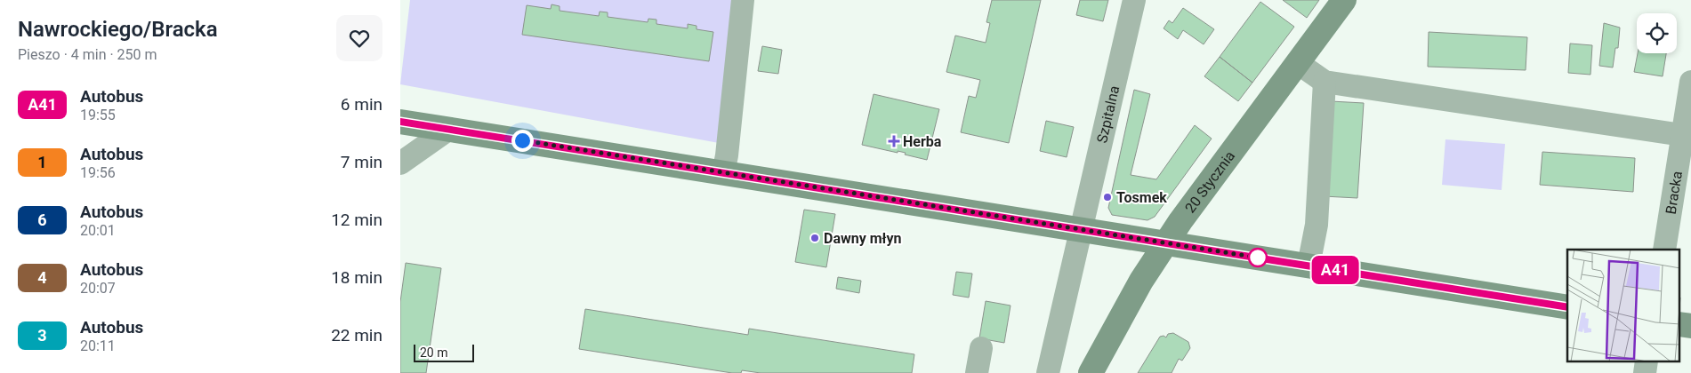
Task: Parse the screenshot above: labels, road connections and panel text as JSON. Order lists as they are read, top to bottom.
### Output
{
  "streets": {
    "street": ["Szpitalna", "20 Stycznia", "Bracka"]
  },
  "places": {
    "health": ["Herba"],
    "other": ["Tosmek", "Dawny młyn"]
  },
  "lines": ["bus line A41"],
  "scale_bar": "20 m",
  "page": {
    "heading": ["Nawrockiego/Bracka", "Pieszo · 4 min · 250 m"],
    "on_map": "A41",
    "list": [
      {
        "mark": "A41",
        "name": "Autobus",
        "note": "19:55",
        "value": "6 min"
      },
      {
        "mark": "1",
        "name": "Autobus",
        "note": "19:56",
        "value": "7 min"
      },
      {
        "mark": "6",
        "name": "Autobus",
        "note": "20:01",
        "value": "12 min"
      },
      {
        "mark": "4",
        "name": "Autobus",
        "note": "20:07",
        "value": "18 min"
      },
      {
        "mark": "3",
        "name": "Autobus",
        "note": "20:11",
        "value": "22 min"
      }
    ],
    "scale": "20 m"
  }
}
